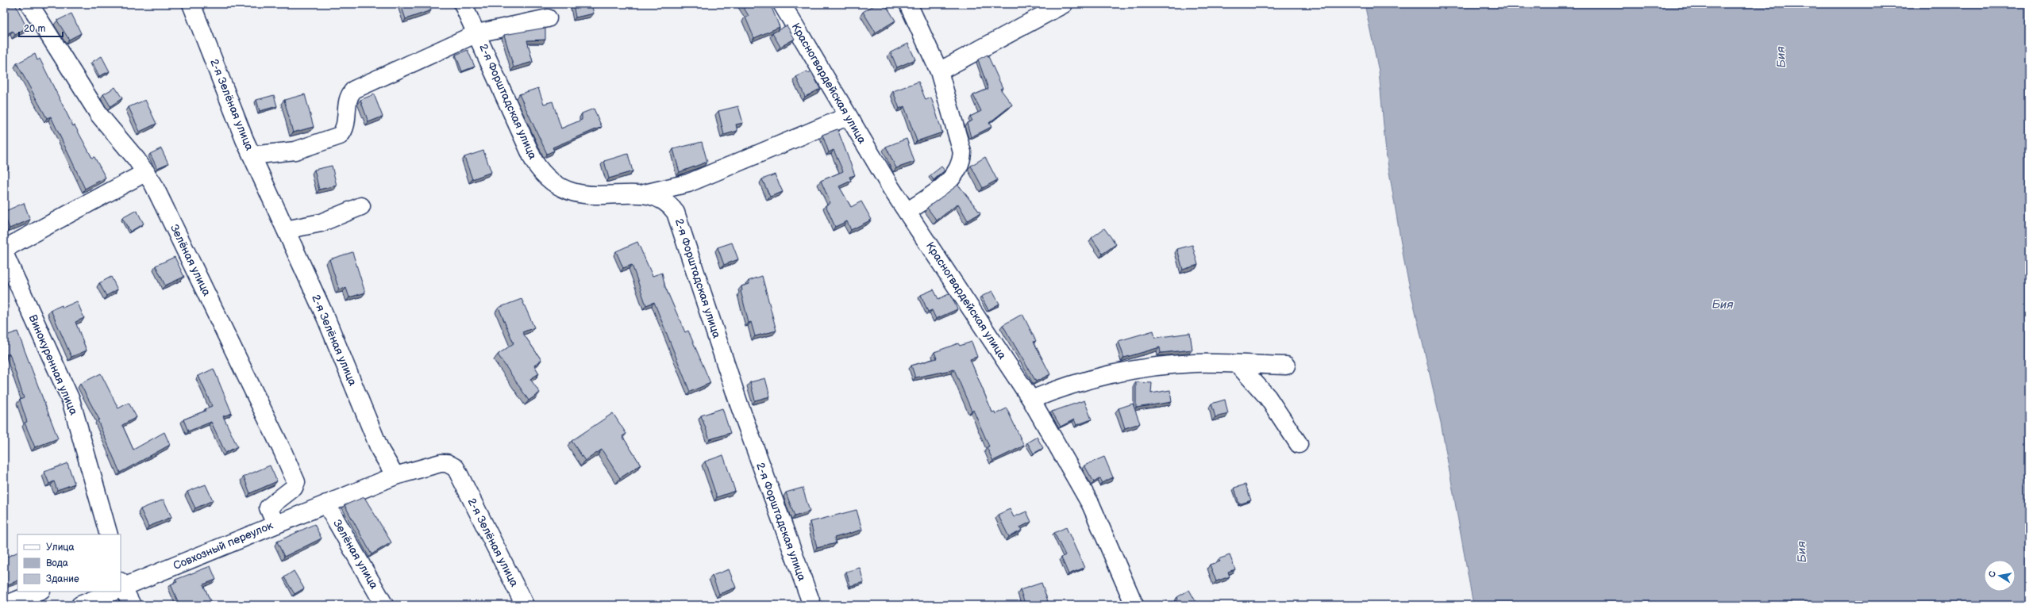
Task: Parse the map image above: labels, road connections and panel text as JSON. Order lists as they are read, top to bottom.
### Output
{
  "streets": {
    "street": [
      "Красногвардейская улица",
      "2-я Форштадская улица",
      "2-я Зелёная улица",
      "Зелёная улица",
      "Винокуренная улица",
      "Совхозный переулок"
    ]
  },
  "crossings": [
    ["2-я Зелёная улица", "Совхозный переулок"],
    ["Зелёная улица", "Совхозный переулок"]
  ],
  "water": ["Бия"],
  "legend": ["Улица", "Вода", "Здание"],
  "scale_bar": "20 m",
  "north": "left"
}
